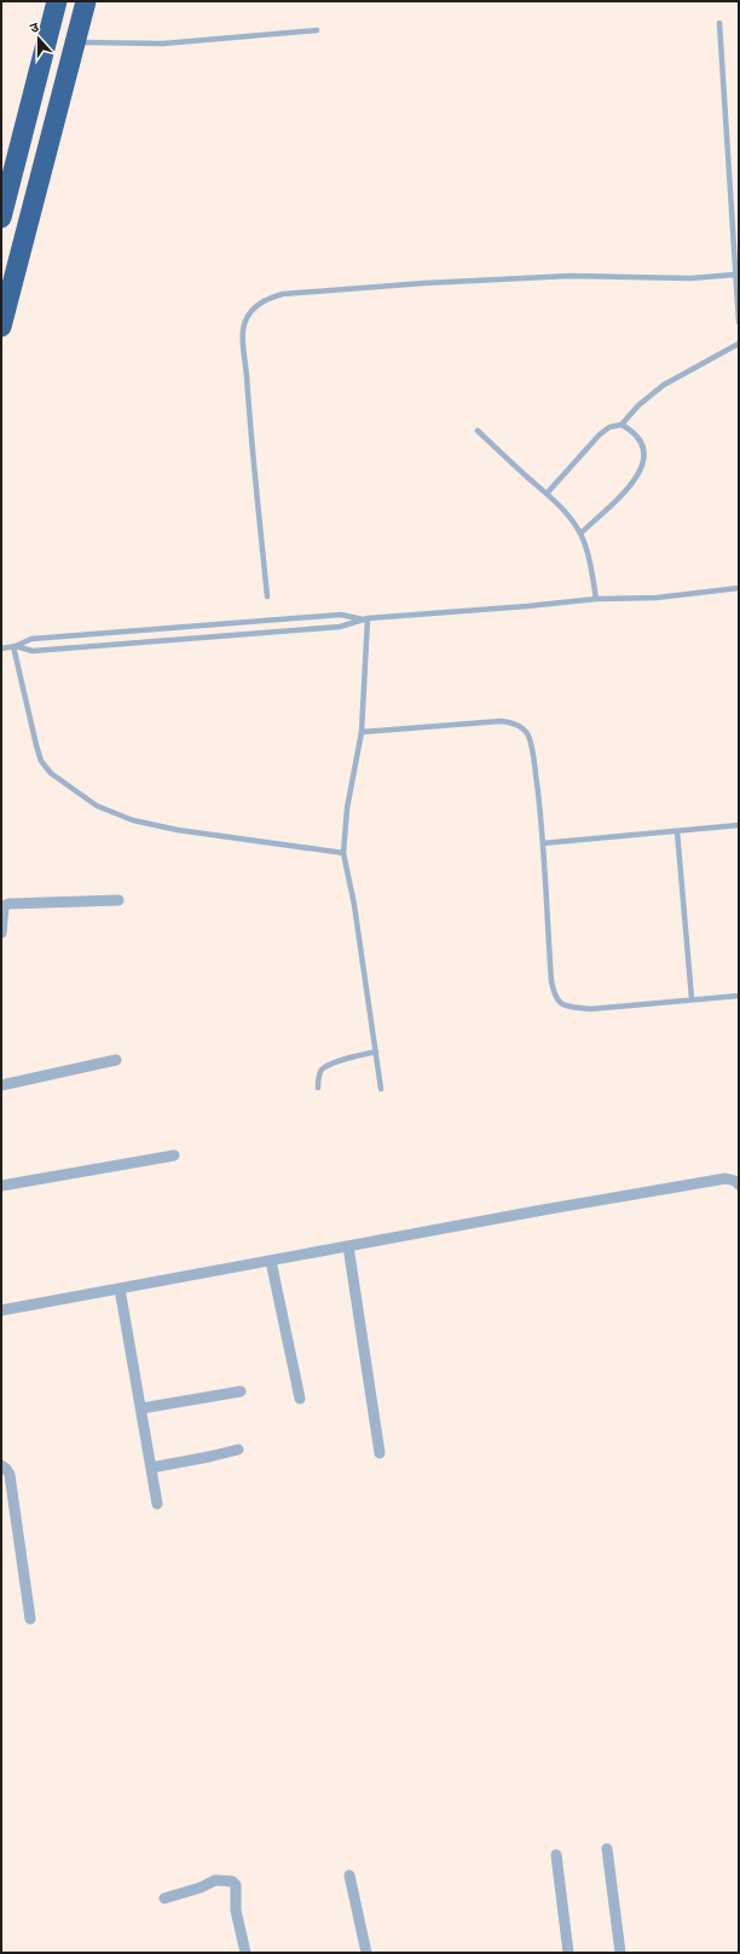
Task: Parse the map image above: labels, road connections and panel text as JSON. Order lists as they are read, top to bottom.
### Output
{
  "north": "top"
}
